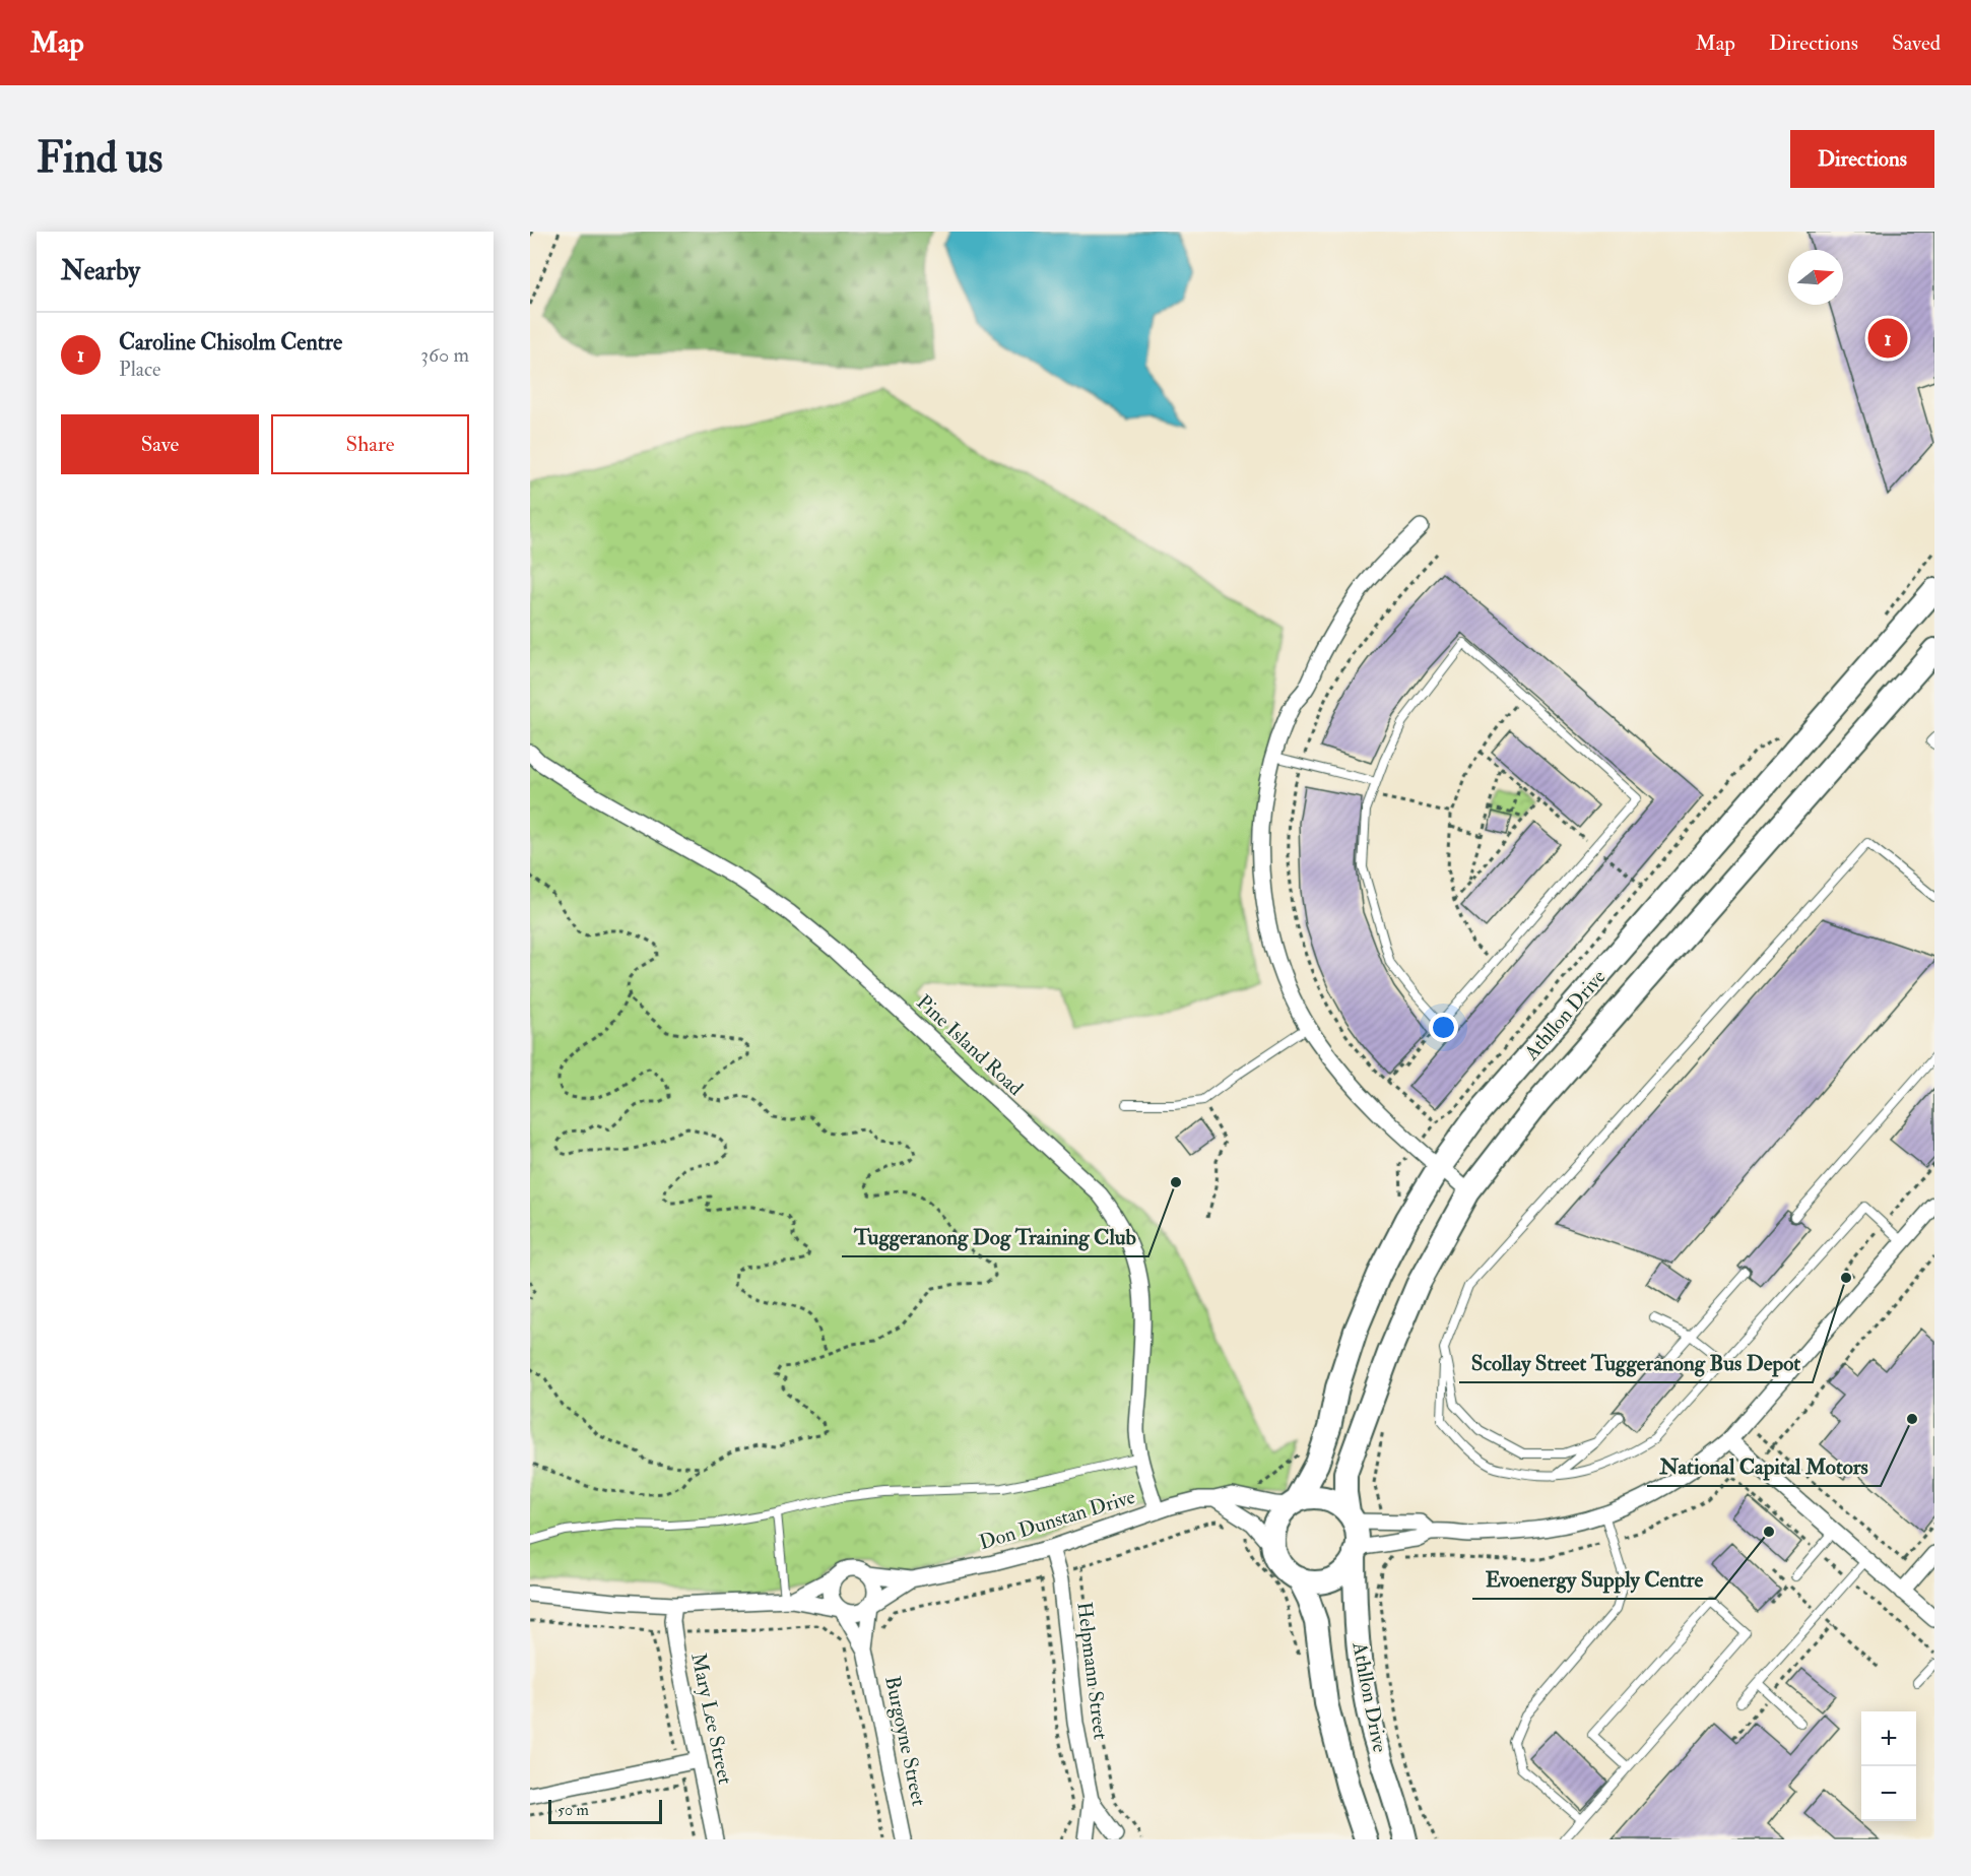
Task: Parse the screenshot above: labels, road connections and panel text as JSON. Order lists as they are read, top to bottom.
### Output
{
  "streets": {
    "main road": ["Athllon Drive"],
    "street": [
      "Pine Island Road",
      "Don Dunstan Drive",
      "Helpmann Street",
      "Mary Lee Street",
      "Burgoyne Street"
    ]
  },
  "crossings": [
    ["Athllon Drive", "Don Dunstan Drive"],
    ["Pine Island Road", "Don Dunstan Drive"],
    ["Don Dunstan Drive", "Helpmann Street"],
    ["Don Dunstan Drive", "Burgoyne Street"]
  ],
  "places": [
    "Tuggeranong Dog Training Club",
    "Scollay Street Tuggeranong Bus Depot",
    "National Capital Motors",
    "Evoenergy Supply Centre"
  ],
  "scale_bar": "50 m",
  "north": "right",
  "page": {
    "header": "Map",
    "nav": ["Map", "Directions", "Saved"],
    "buttons": [
      "Directions",
      ["Save", "Share"]
    ],
    "title": "Find us",
    "heading": "Nearby",
    "list": [
      {
        "mark": "1",
        "name": "Caroline Chisolm Centre",
        "note": "Place",
        "value": "360 m"
      }
    ],
    "pins": "1",
    "map_buttons": ["+", "−"],
    "scale": "50 m"
  }
}
